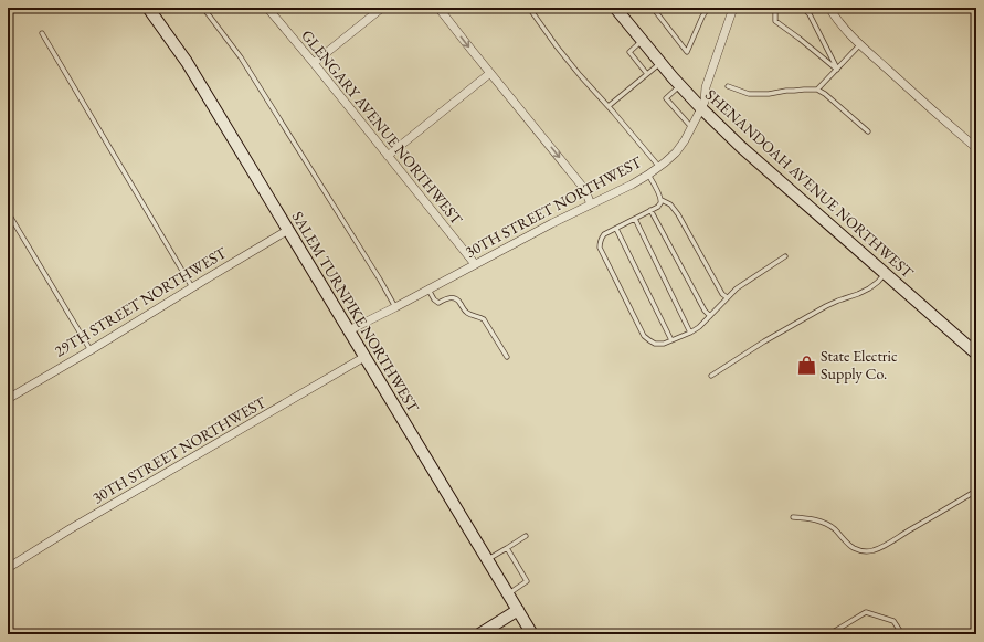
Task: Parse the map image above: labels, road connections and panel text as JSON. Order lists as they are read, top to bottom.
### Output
{
  "streets": {
    "street": [
      "GLENGARY AVENUE NORTHWEST",
      "SHENANDOAH AVENUE NORTHWEST",
      "30TH STREET NORTHWEST",
      "29TH STREET NORTHWEST",
      "SALEM TURNPIKE NORTHWEST"
    ]
  },
  "crossings": [
    ["GLENGARY AVENUE NORTHWEST", "30TH STREET NORTHWEST"],
    ["SHENANDOAH AVENUE NORTHWEST", "30TH STREET NORTHWEST"],
    ["30TH STREET NORTHWEST", "SALEM TURNPIKE NORTHWEST"],
    ["29TH STREET NORTHWEST", "SALEM TURNPIKE NORTHWEST"]
  ],
  "places": {
    "shop": ["State Electric Supply Co."]
  }
}
